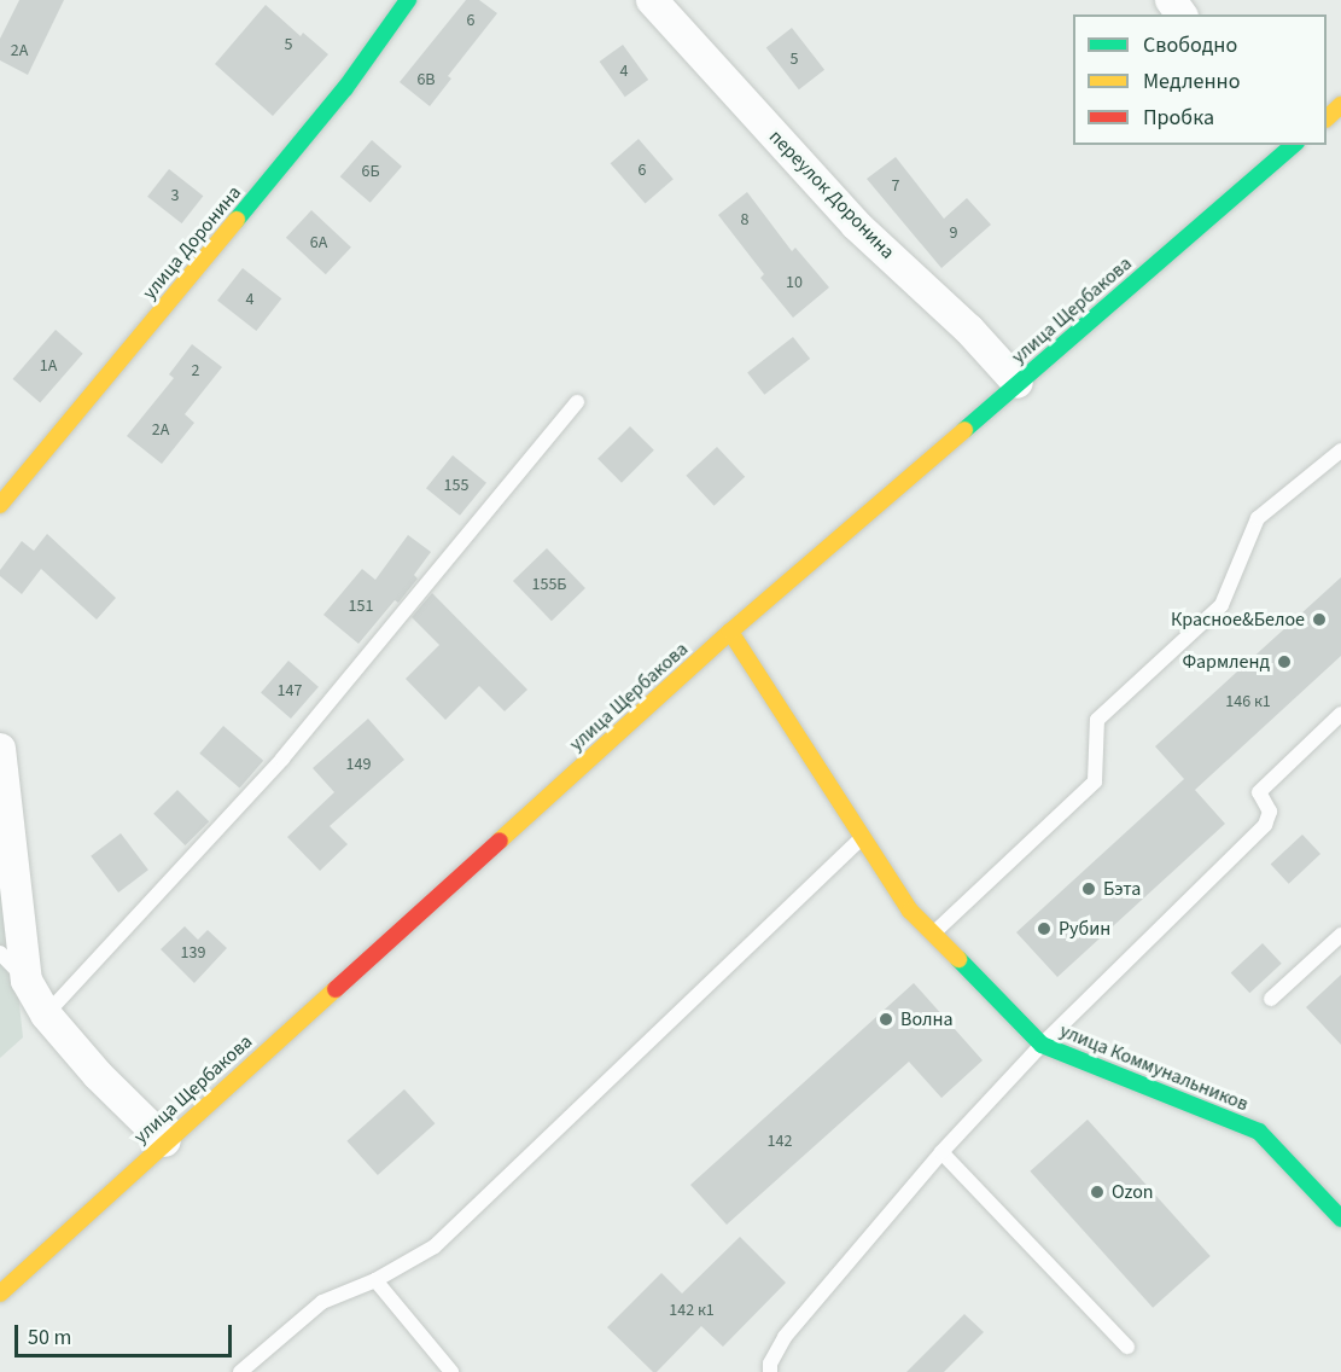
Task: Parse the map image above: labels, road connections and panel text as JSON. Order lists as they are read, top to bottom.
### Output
{
  "streets": {
    "main road": ["улица Доронина", "улица Щербакова", "улица Коммунальников"],
    "street": ["переулок Доронина"]
  },
  "crossings": [
    ["переулок Доронина", "улица Щербакова"],
    ["улица Щербакова", "улица Коммунальников"]
  ],
  "places": [
    "Красное&Белое",
    "Фармленд",
    "Бэта",
    "Рубин",
    "Волна",
    "Ozon"
  ],
  "house_numbers": [
    "6",
    "5",
    "2А",
    "5",
    "4",
    "6В",
    "6",
    "6Б",
    "7",
    "3",
    "8",
    "9",
    "6А",
    "10",
    "4",
    "1А",
    "2",
    "2А",
    "155",
    "155Б",
    "151",
    "147",
    "146 к1",
    "149",
    "139",
    "142",
    "142 к1"
  ],
  "legend": ["Свободно", "Медленно", "Пробка"],
  "scale_bar": "50 m"
}
